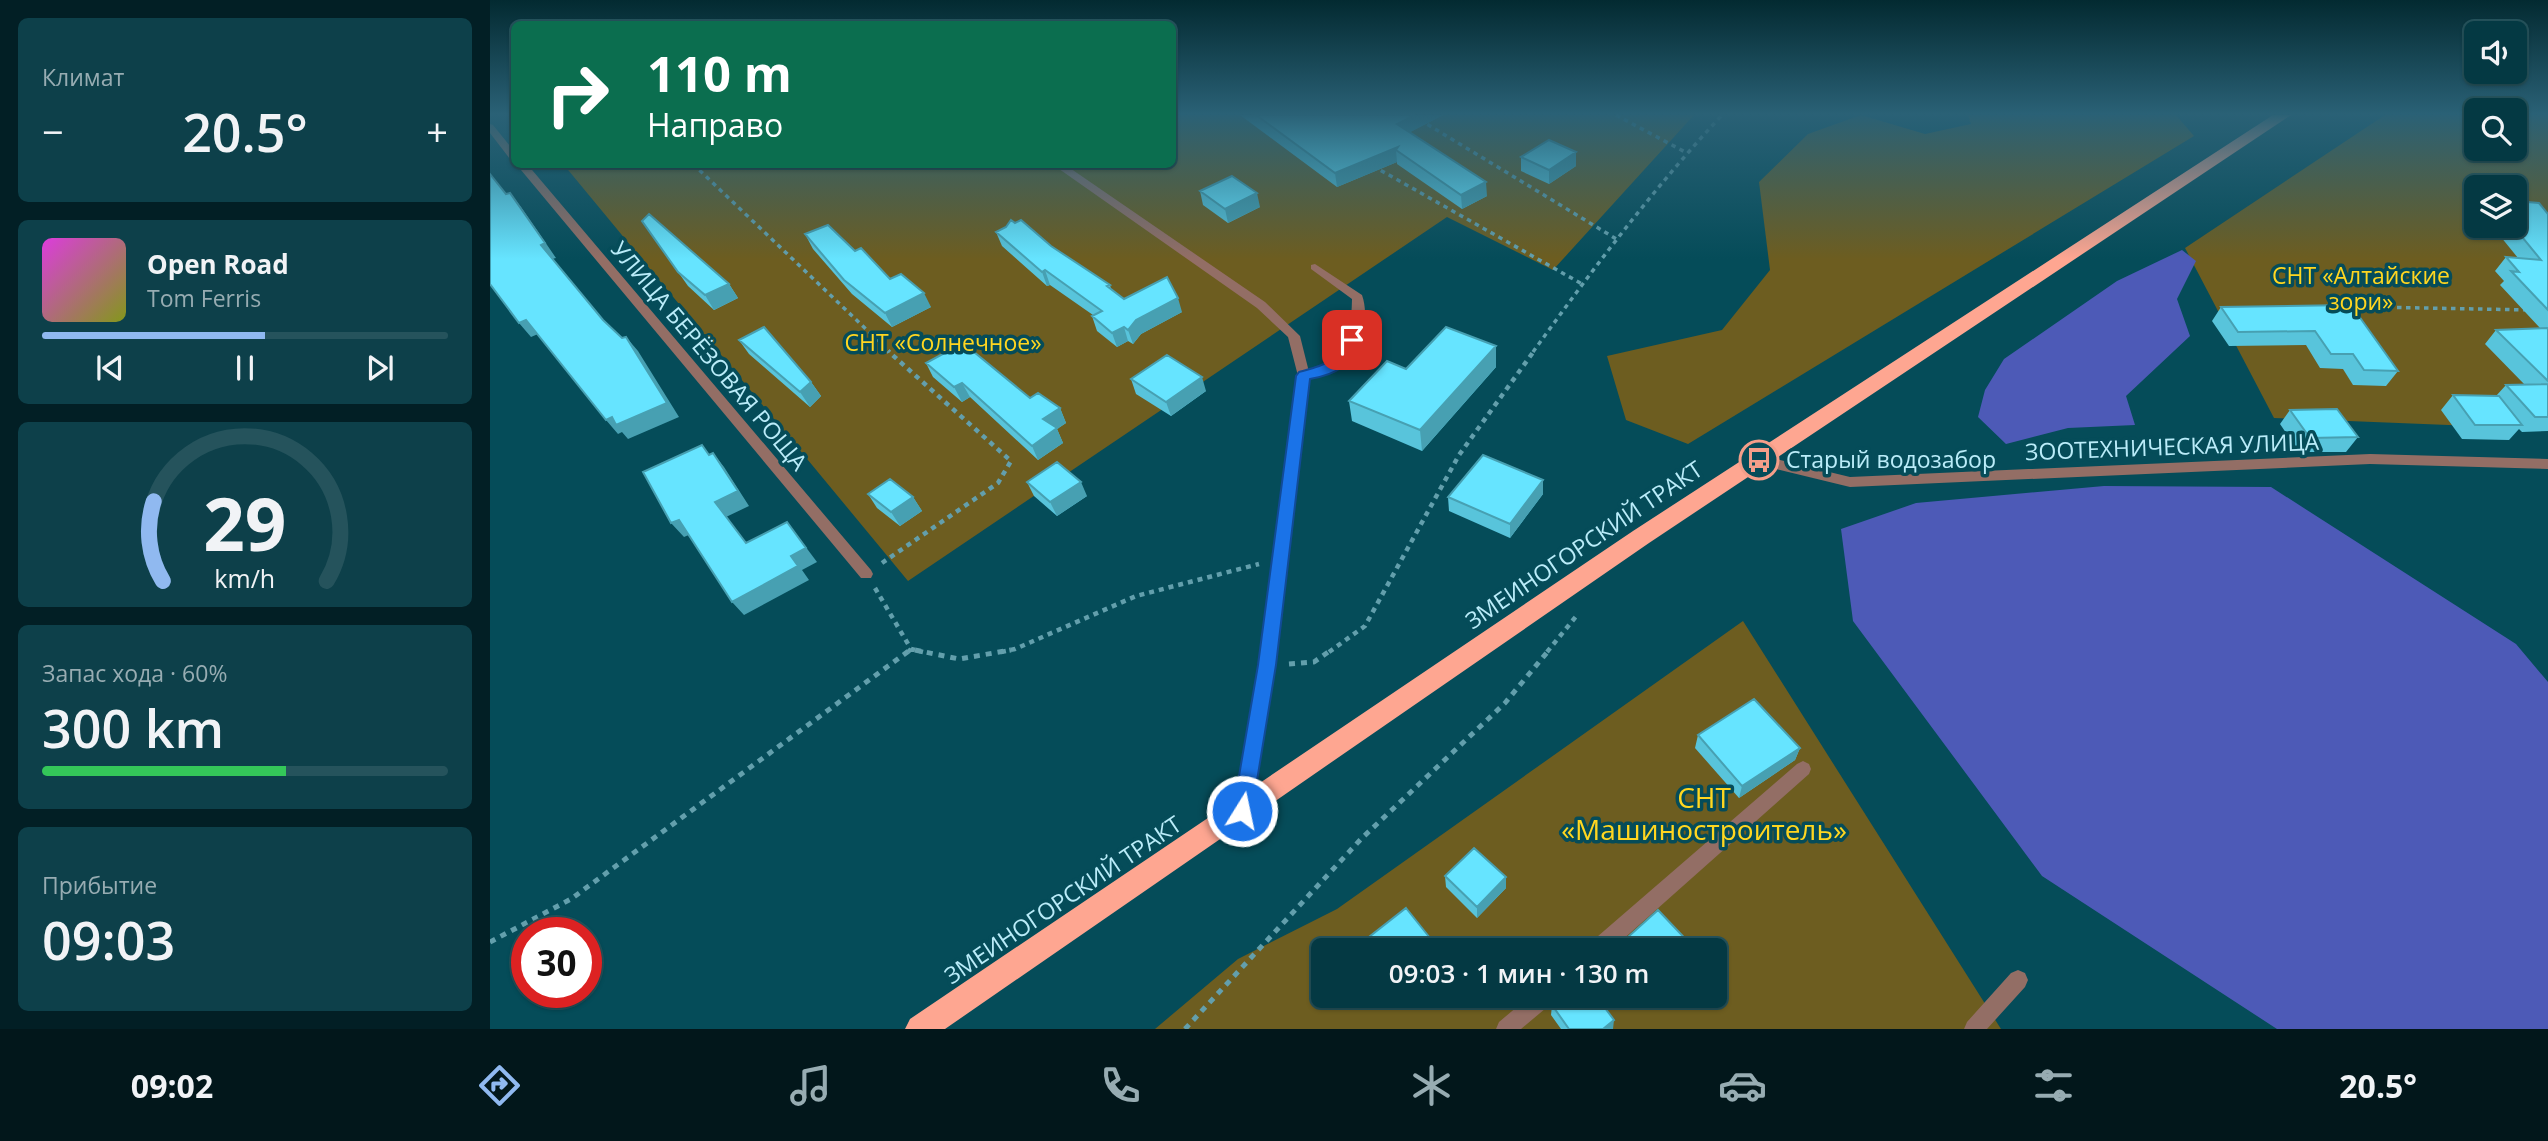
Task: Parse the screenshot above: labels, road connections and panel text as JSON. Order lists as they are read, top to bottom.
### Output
{
  "streets": {
    "highway": ["ЗМЕИНОГОРСКИЙ ТРАКТ"],
    "street": ["УЛИЦА БЕРЁЗОВАЯ РОЩА", "ЗООТЕХНИЧЕСКАЯ УЛИЦА"]
  },
  "crossings": [
    ["ЗООТЕХНИЧЕСКАЯ УЛИЦА", "ЗМЕИНОГОРСКИЙ ТРАКТ"]
  ],
  "parks": ["СНТ «Алтайские зори»", "СНТ «Солнечное»", "СНТ «Машиностроитель»"],
  "places": {
    "bus stop": ["Старый водозабор"]
  },
  "page": {
    "tile": [
      "Климат",
      ["Запас хода · 60%", "300 km"],
      ["Прибытие", "09:03"]
    ],
    "turn": ["110 m", "Направо"],
    "heat": ["−", "20.5°", "+"],
    "song": ["Open Road", "Tom Ferris"],
    "limit": "30",
    "trip": "09:03 · 1 мин · 130 m",
    "tabs": ["09:02", "20.5°"],
    "gauge": ["29", "km/h"]
  }
}
